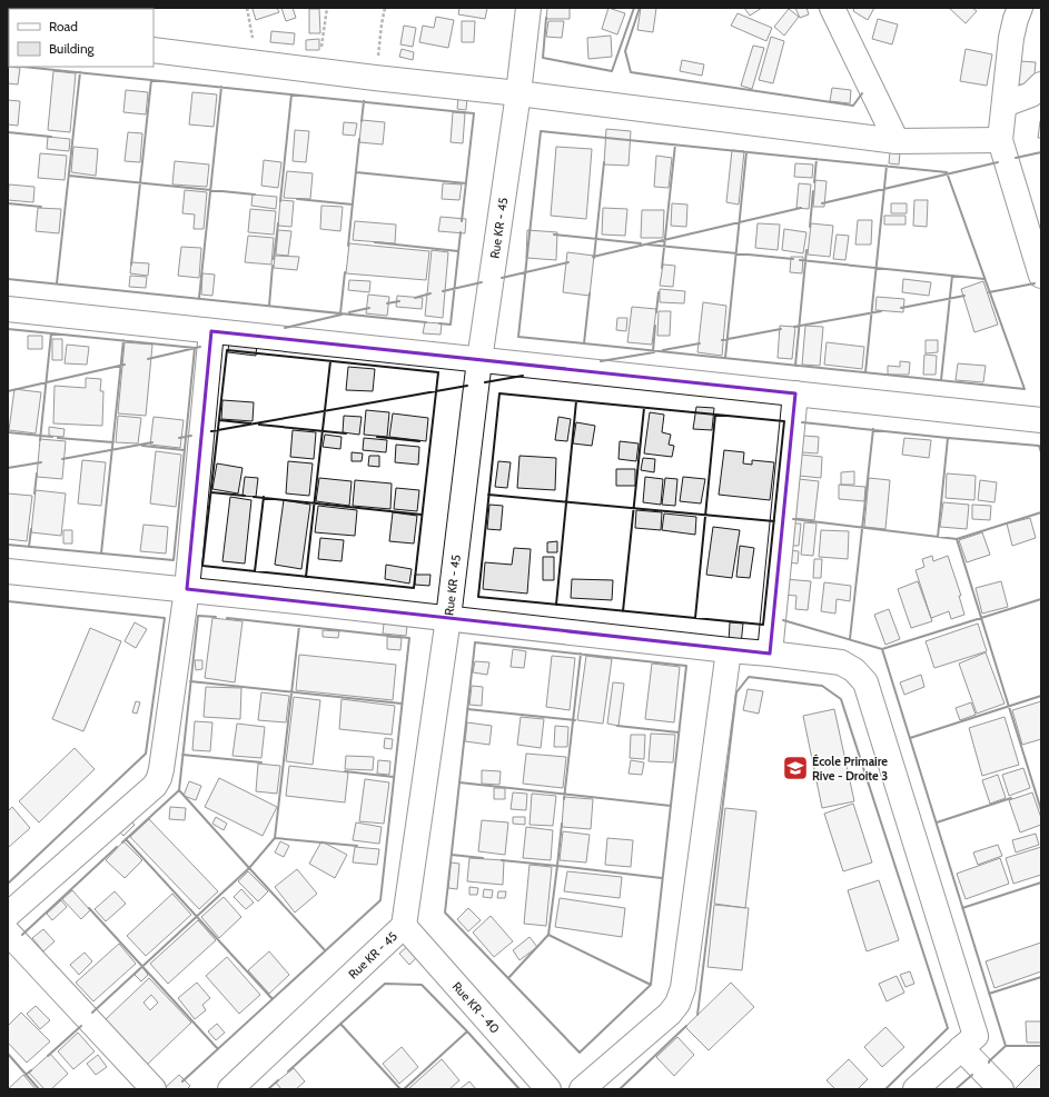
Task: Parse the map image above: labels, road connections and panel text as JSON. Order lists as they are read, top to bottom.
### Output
{
  "streets": {
    "street": ["Rue KR - 45", "Rue KR - 40"]
  },
  "crossings": [
    ["Rue KR - 45", "Rue KR - 40"]
  ],
  "places": {
    "school or university": ["École Primaire Rive - Droite 3"]
  },
  "legend": ["Road", "Building"]
}
